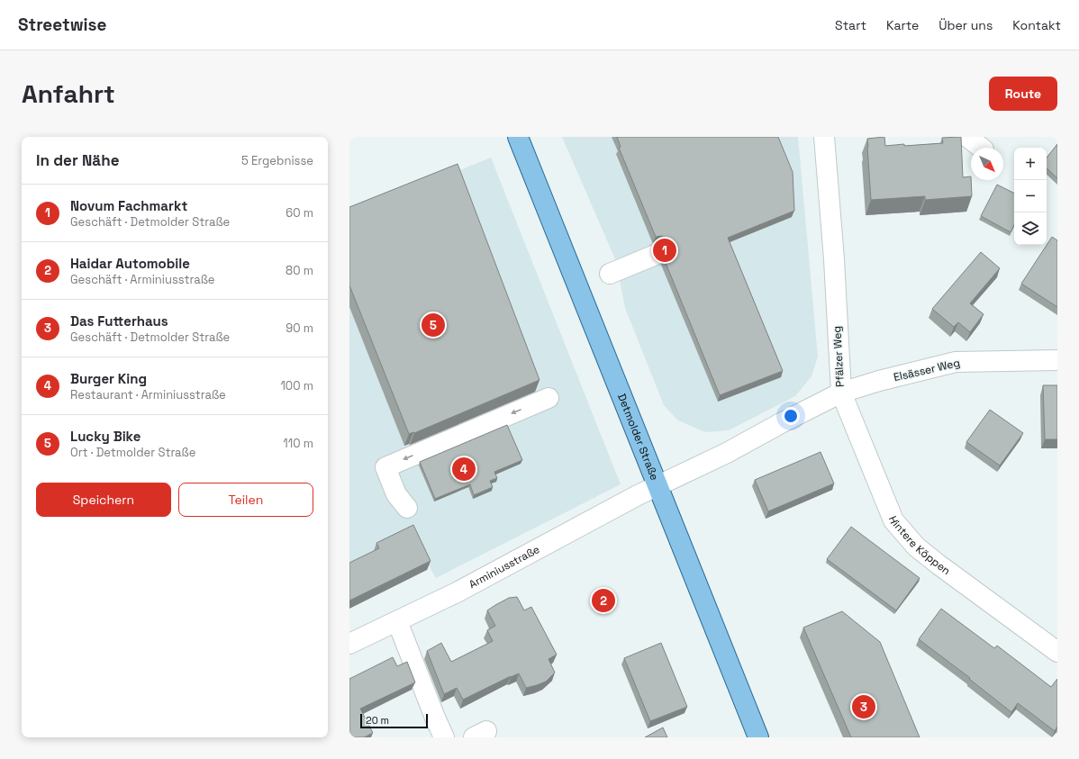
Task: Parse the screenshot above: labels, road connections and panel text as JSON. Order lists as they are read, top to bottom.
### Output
{
  "streets": {
    "main road": ["Detmolder Straße"],
    "street": [
      "Pfälzer Weg",
      "Elsässer Weg",
      "Hintere Köppen",
      "Arminiusstraße"
    ]
  },
  "crossings": [
    ["Pfälzer Weg", "Elsässer Weg"],
    ["Pfälzer Weg", "Detmolder Straße"],
    ["Pfälzer Weg", "Hintere Köppen"],
    ["Pfälzer Weg", "Arminiusstraße"],
    ["Elsässer Weg", "Hintere Köppen"],
    ["Detmolder Straße", "Arminiusstraße"]
  ],
  "scale_bar": "20 m",
  "north": "bottom right",
  "page": {
    "header": "Streetwise",
    "nav": [
      "Start",
      "Karte",
      "Über uns",
      "Kontakt"
    ],
    "buttons": [
      "Route",
      ["Speichern", "Teilen"]
    ],
    "title": "Anfahrt",
    "heading": ["In der Nähe", "5 Ergebnisse"],
    "map_buttons": ["+", "−"],
    "list": [
      {
        "mark": "1",
        "name": "Novum Fachmarkt",
        "note": "Geschäft · Detmolder Straße",
        "value": "60 m"
      },
      {
        "mark": "2",
        "name": "Haidar Automobile",
        "note": "Geschäft · Arminiusstraße",
        "value": "80 m"
      },
      {
        "mark": "3",
        "name": "Das Futterhaus",
        "note": "Geschäft · Detmolder Straße",
        "value": "90 m"
      },
      {
        "mark": "4",
        "name": "Burger King",
        "note": "Restaurant · Arminiusstraße",
        "value": "100 m"
      },
      {
        "mark": "5",
        "name": "Lucky Bike",
        "note": "Ort · Detmolder Straße",
        "value": "110 m"
      }
    ],
    "pins": [
      "1",
      "5",
      "4",
      "2",
      "3"
    ],
    "scale": "20 m"
  }
}
